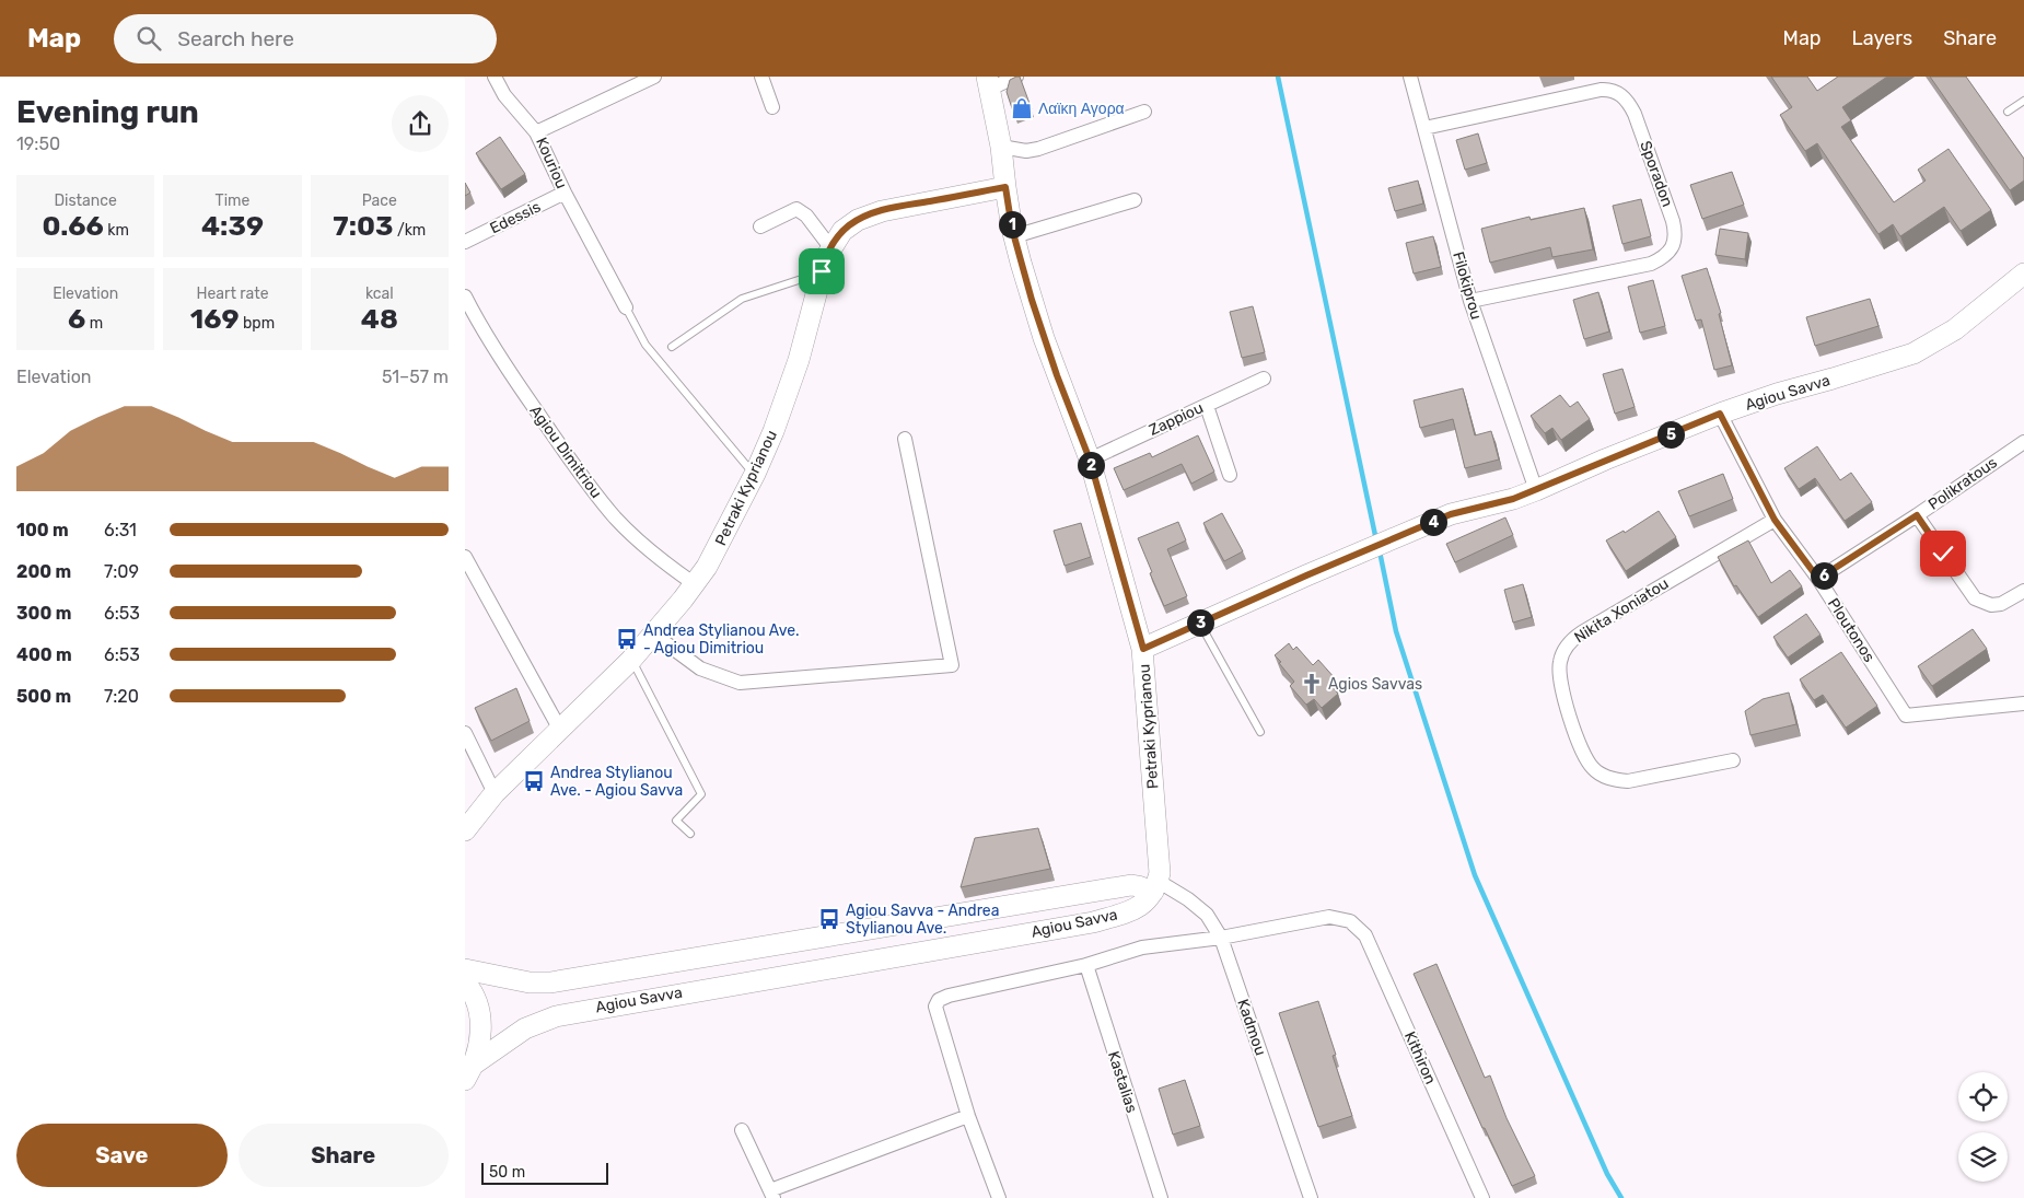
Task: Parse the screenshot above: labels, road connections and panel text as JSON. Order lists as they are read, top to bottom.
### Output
{
  "streets": {
    "main road": ["Agiou Savva", "Petraki Kyprianou"],
    "street": [
      "Kouriou",
      "Sporadon",
      "Edessis",
      "Filokiprou",
      "Zappiou",
      "Agiou Dimitriou",
      "Polikratous",
      "Nikita Xoniatou",
      "Ploutonos",
      "Kadmou",
      "Kithiron",
      "Kastalias"
    ]
  },
  "crossings": [
    ["Kouriou", "Edessis"],
    ["Sporadon", "Filokiprou"],
    ["Filokiprou", "Agiou Savva"],
    ["Agiou Savva", "Petraki Kyprianou"],
    ["Agiou Savva", "Ploutonos"],
    ["Agiou Savva", "Kadmou"],
    ["Zappiou", "Petraki Kyprianou"],
    ["Agiou Dimitriou", "Petraki Kyprianou"],
    ["Polikratous", "Ploutonos"],
    ["Petraki Kyprianou", "Kadmou"],
    ["Nikita Xoniatou", "Ploutonos"],
    ["Kadmou", "Kithiron"]
  ],
  "places": {
    "shop": ["Λαϊκη Αγορα"],
    "bus stop": ["Andrea Stylianou Ave. - Agiou Dimitriou", "Andrea Stylianou Ave. - Agiou Savva", "Agiou Savva - Andrea Stylianou Ave."],
    "church": ["Agios Savvas"]
  },
  "scale_bar": "50 m",
  "page": {
    "header": "Map",
    "search": "Search here",
    "nav": ["Map", "Layers", "Share"],
    "heading": ["Evening run", "19:50"],
    "stats": [
      ["Distance", "0.66 km"],
      ["Time", "4:39"],
      ["Pace", "7:03 /km"],
      ["Elevation", "6 m"],
      ["Heart rate", "169 bpm"],
      ["kcal", "48"]
    ],
    "pins": [
      "1",
      "5",
      "2",
      "4",
      "6",
      "3"
    ],
    "chart": ["Elevation", "51–57 m"],
    "list": [
      {
        "name": "100 m",
        "note": "6:31"
      },
      {
        "name": "200 m",
        "note": "7:09"
      },
      {
        "name": "300 m",
        "note": "6:53"
      },
      {
        "name": "400 m",
        "note": "6:53"
      },
      {
        "name": "500 m",
        "note": "7:20"
      }
    ],
    "buttons": ["Save", "Share"],
    "scale": "50 m"
  }
}
